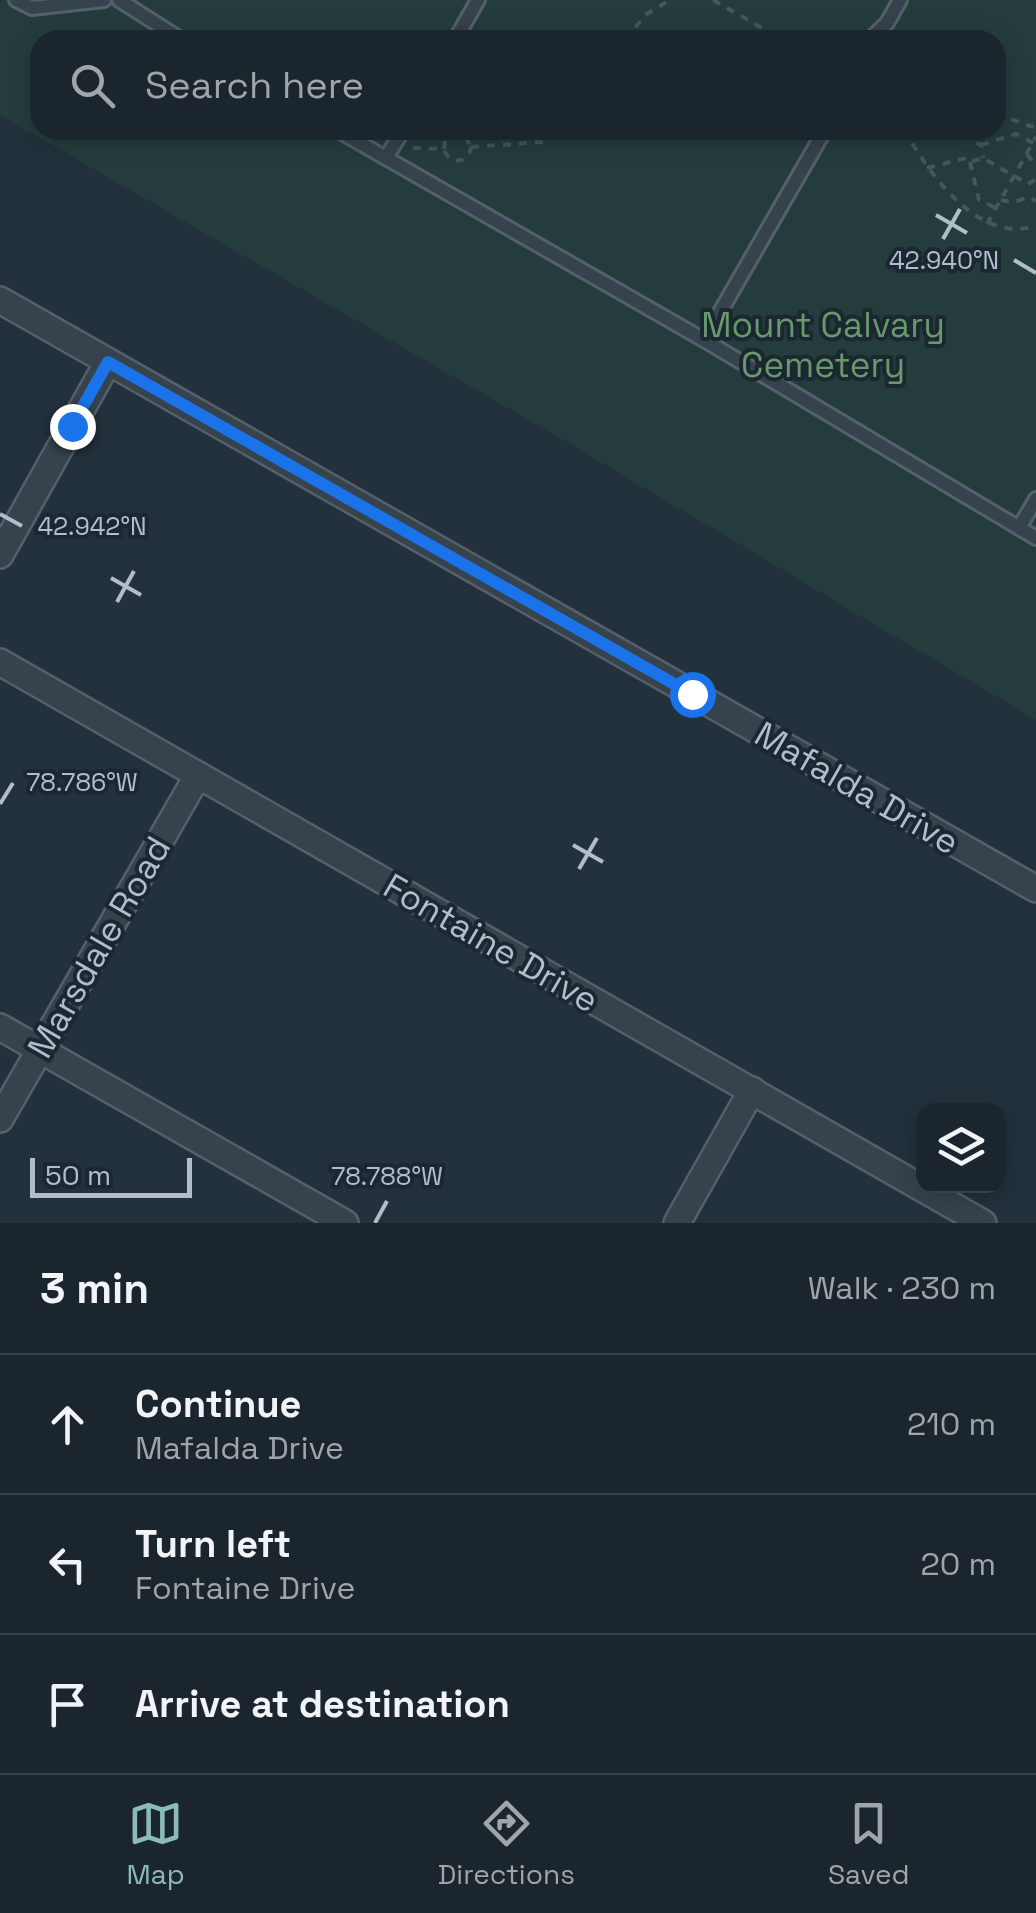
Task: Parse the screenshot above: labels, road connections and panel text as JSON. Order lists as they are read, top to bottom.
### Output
{
  "streets": {
    "street": ["Mafalda Drive", "Fontaine Drive", "Marsdale Road"]
  },
  "crossings": [
    ["Fontaine Drive", "Marsdale Road"]
  ],
  "parks": ["Mount Calvary Cemetery"],
  "scale_bar": "50 m",
  "page": {
    "search": "Search here",
    "scale": "50 m",
    "heading": ["3 min", "Walk · 230 m"],
    "list": [
      ["Continue", "Mafalda Drive", "210 m"],
      ["Turn left", "Fontaine Drive", "20 m"],
      "Arrive at destination"
    ],
    "nav": ["Map", "Directions", "Saved"]
  },
  "coordinates": [
    "42.940°N",
    "42.942°N",
    "78.786°W",
    "78.788°W"
  ]
}
